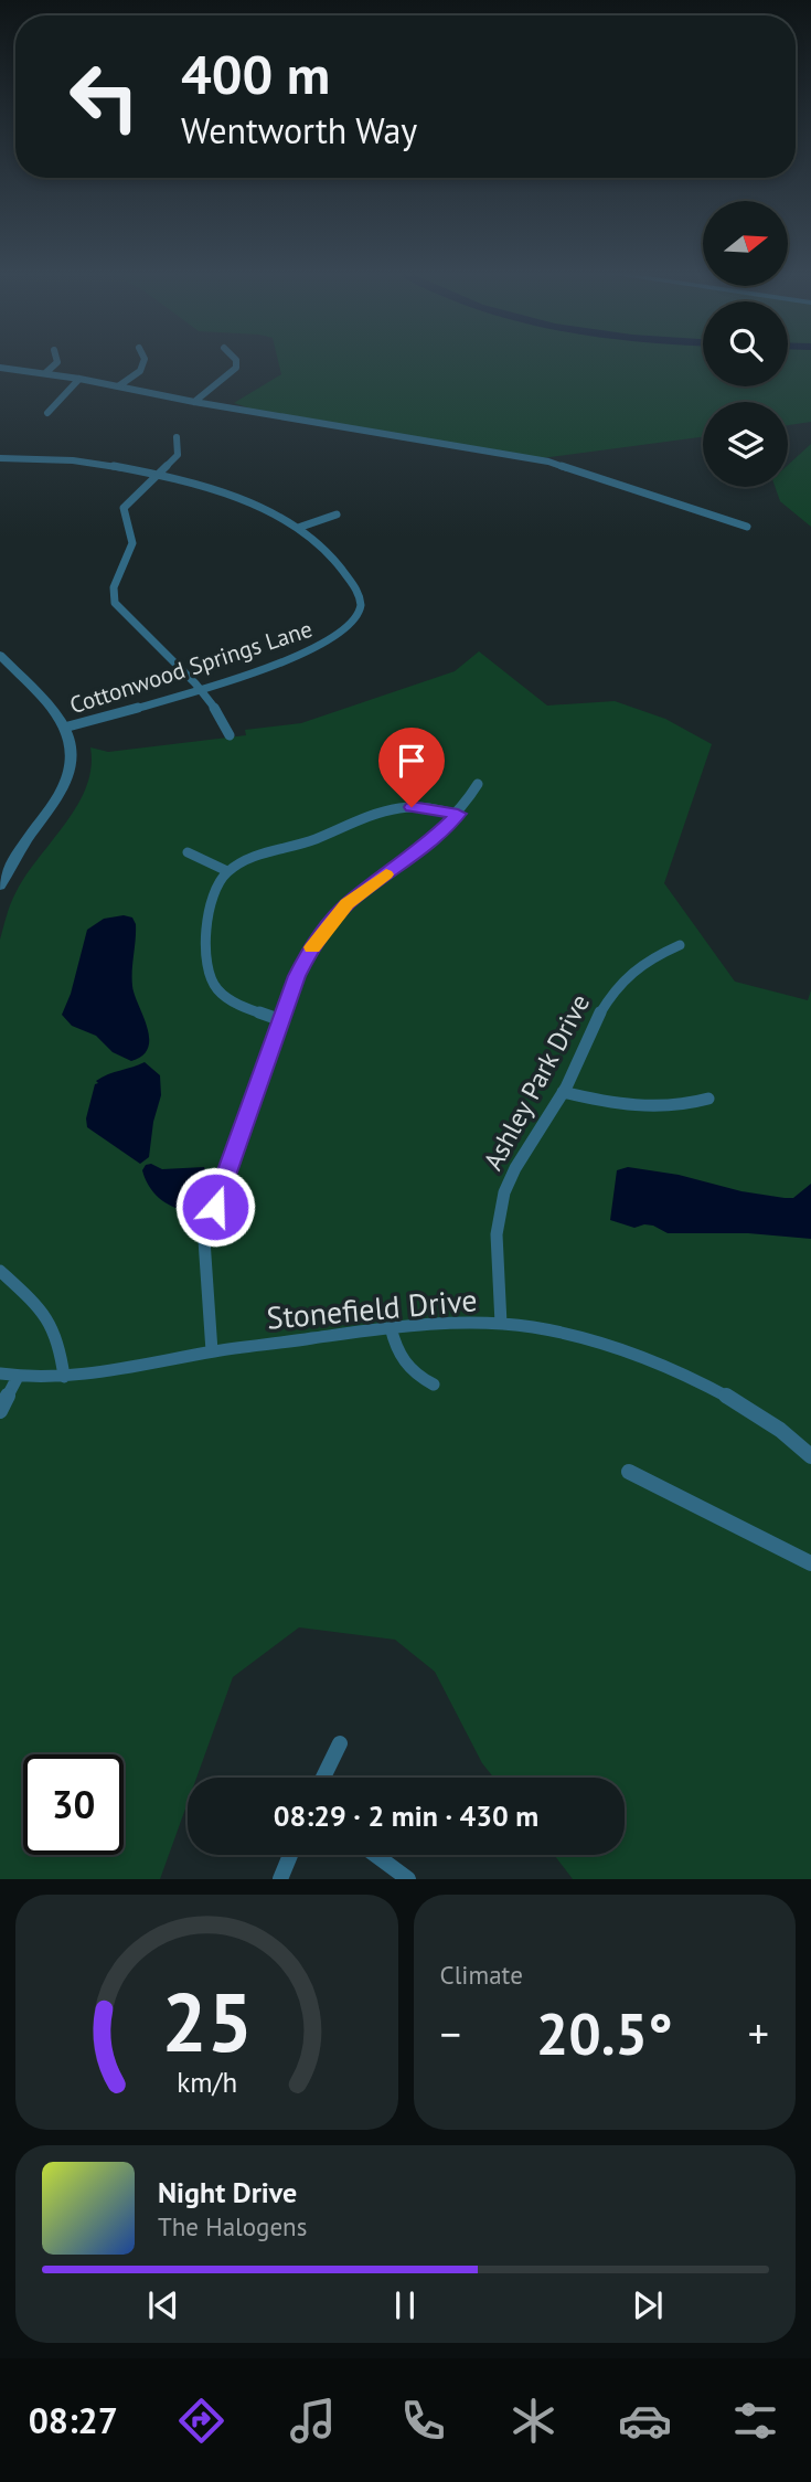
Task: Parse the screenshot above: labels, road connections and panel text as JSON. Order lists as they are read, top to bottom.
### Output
{
  "streets": {
    "street": ["Cottonwood Springs Lane", "Ashley Park Drive", "Stonefield Drive"]
  },
  "crossings": [
    ["Ashley Park Drive", "Stonefield Drive"]
  ],
  "north": "right",
  "page": {
    "turn": ["400 m", "Wentworth Way"],
    "limit": "30",
    "trip": "08:29 · 2 min · 430 m",
    "tile": "Climate",
    "heat": ["−", "20.5°", "+"],
    "song": ["Night Drive", "The Halogens"],
    "tabs": "08:27",
    "gauge": ["25", "km/h"]
  }
}
